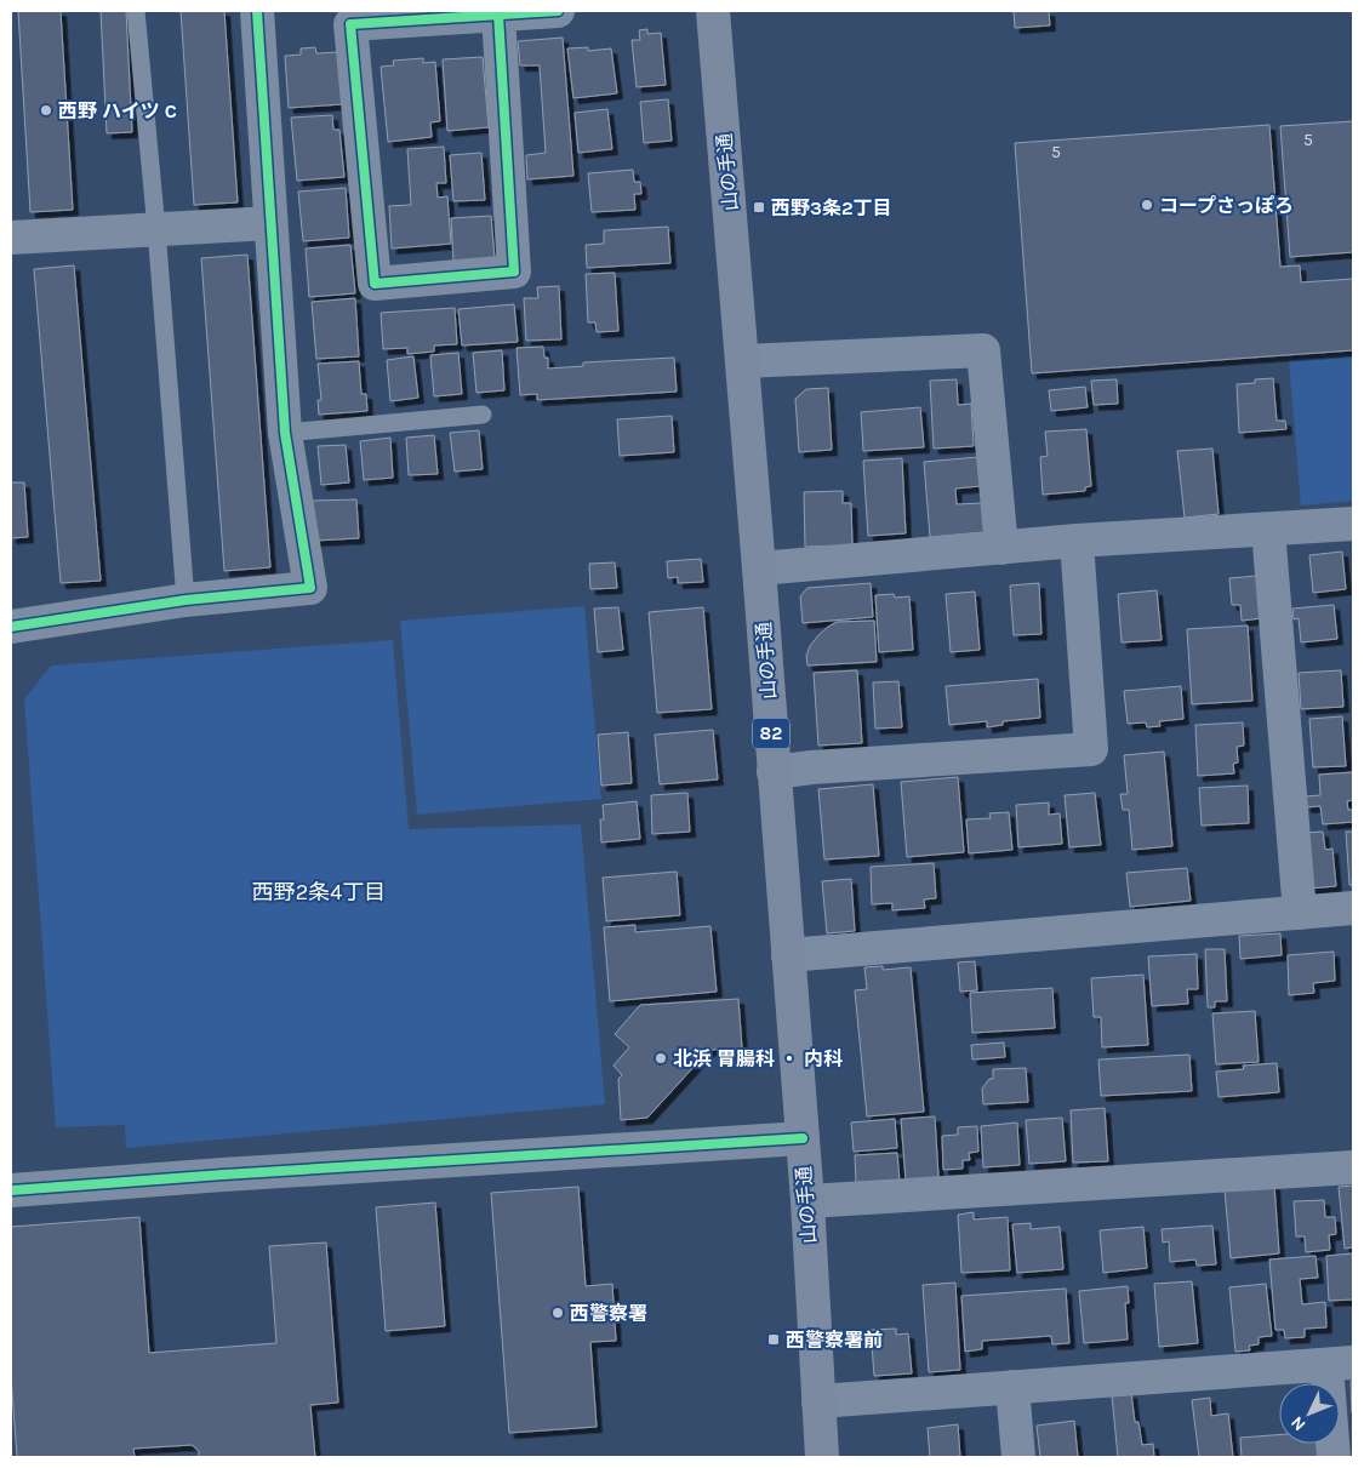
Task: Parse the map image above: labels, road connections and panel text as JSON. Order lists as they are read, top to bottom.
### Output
{
  "streets": {
    "main road": ["山の手通", "82"]
  },
  "districts": ["西野2条4丁目"],
  "places": {
    "other": [
      "西野 ハイツ C",
      "コープさっぽろ",
      "北浜 胃腸科 ・ 内科",
      "西警察署"
    ],
    "transit": ["西野3条2丁目", "西警察署前"]
  },
  "house_numbers": ["5", "5"],
  "north": "bottom left"
}
